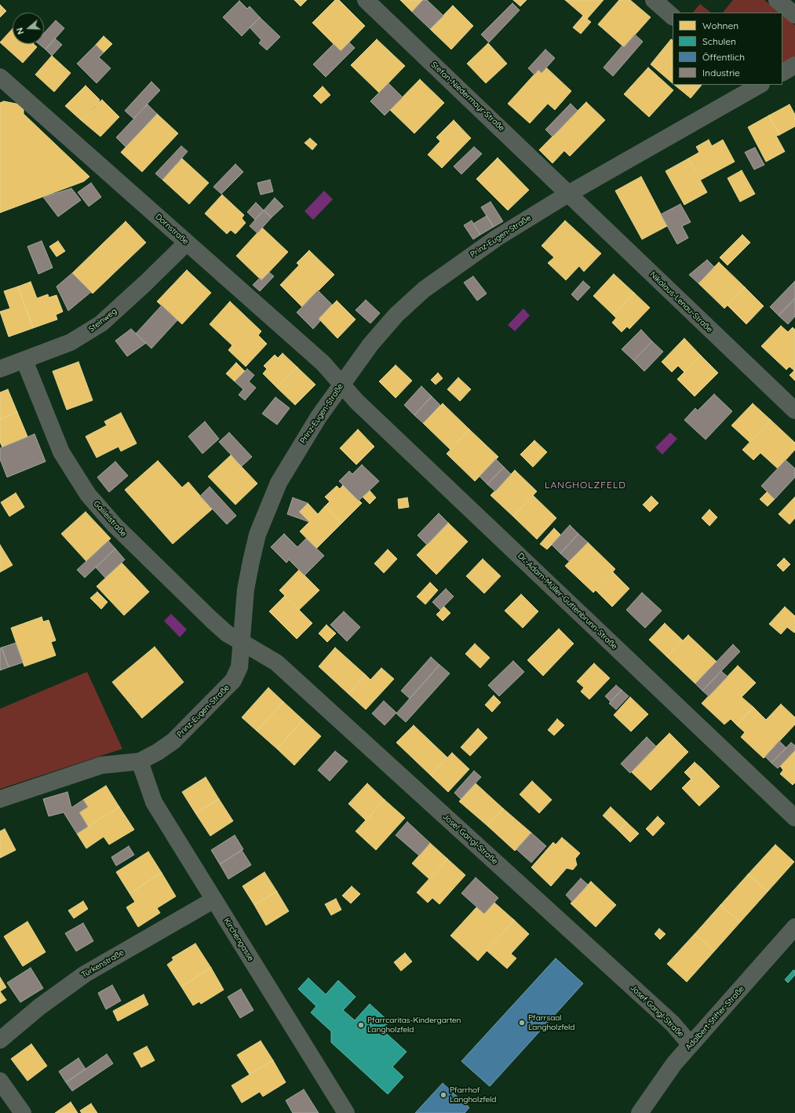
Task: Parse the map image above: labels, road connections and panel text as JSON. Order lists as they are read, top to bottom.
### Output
{
  "streets": {
    "street": [
      "Stefan-Niedermayr-Straße",
      "Dornstraße",
      "Prinz-Eugen-Straße",
      "Nikolaus-Lenau-Straße",
      "Steinweg",
      "Galileistraße",
      "Dr.-Adam-Müller-Guttenbrunn-Straße",
      "Josef Gangl-Straße",
      "Kirchengasse",
      "Türkenstraße",
      "Adalbert-Stifter-Straße"
    ]
  },
  "crossings": [
    ["Stefan-Niedermayr-Straße", "Prinz-Eugen-Straße"],
    ["Stefan-Niedermayr-Straße", "Nikolaus-Lenau-Straße"],
    ["Dornstraße", "Prinz-Eugen-Straße"],
    ["Dornstraße", "Steinweg"],
    ["Dornstraße", "Dr.-Adam-Müller-Guttenbrunn-Straße"],
    ["Prinz-Eugen-Straße", "Nikolaus-Lenau-Straße"],
    ["Prinz-Eugen-Straße", "Galileistraße"],
    ["Prinz-Eugen-Straße", "Dr.-Adam-Müller-Guttenbrunn-Straße"],
    ["Prinz-Eugen-Straße", "Josef Gangl-Straße"],
    ["Prinz-Eugen-Straße", "Kirchengasse"],
    ["Steinweg", "Galileistraße"],
    ["Galileistraße", "Josef Gangl-Straße"],
    ["Josef Gangl-Straße", "Adalbert-Stifter-Straße"],
    ["Kirchengasse", "Türkenstraße"]
  ],
  "districts": ["LANGHOLZFELD"],
  "places": ["Pfarrsaal Langholzfeld", "Pfarrcaritas-Kindergarten Langholzfeld", "Pfarrhof Langholzfeld"],
  "legend": [
    "Wohnen",
    "Schulen",
    "Öffentlich",
    "Industrie"
  ],
  "north": "left"
}
